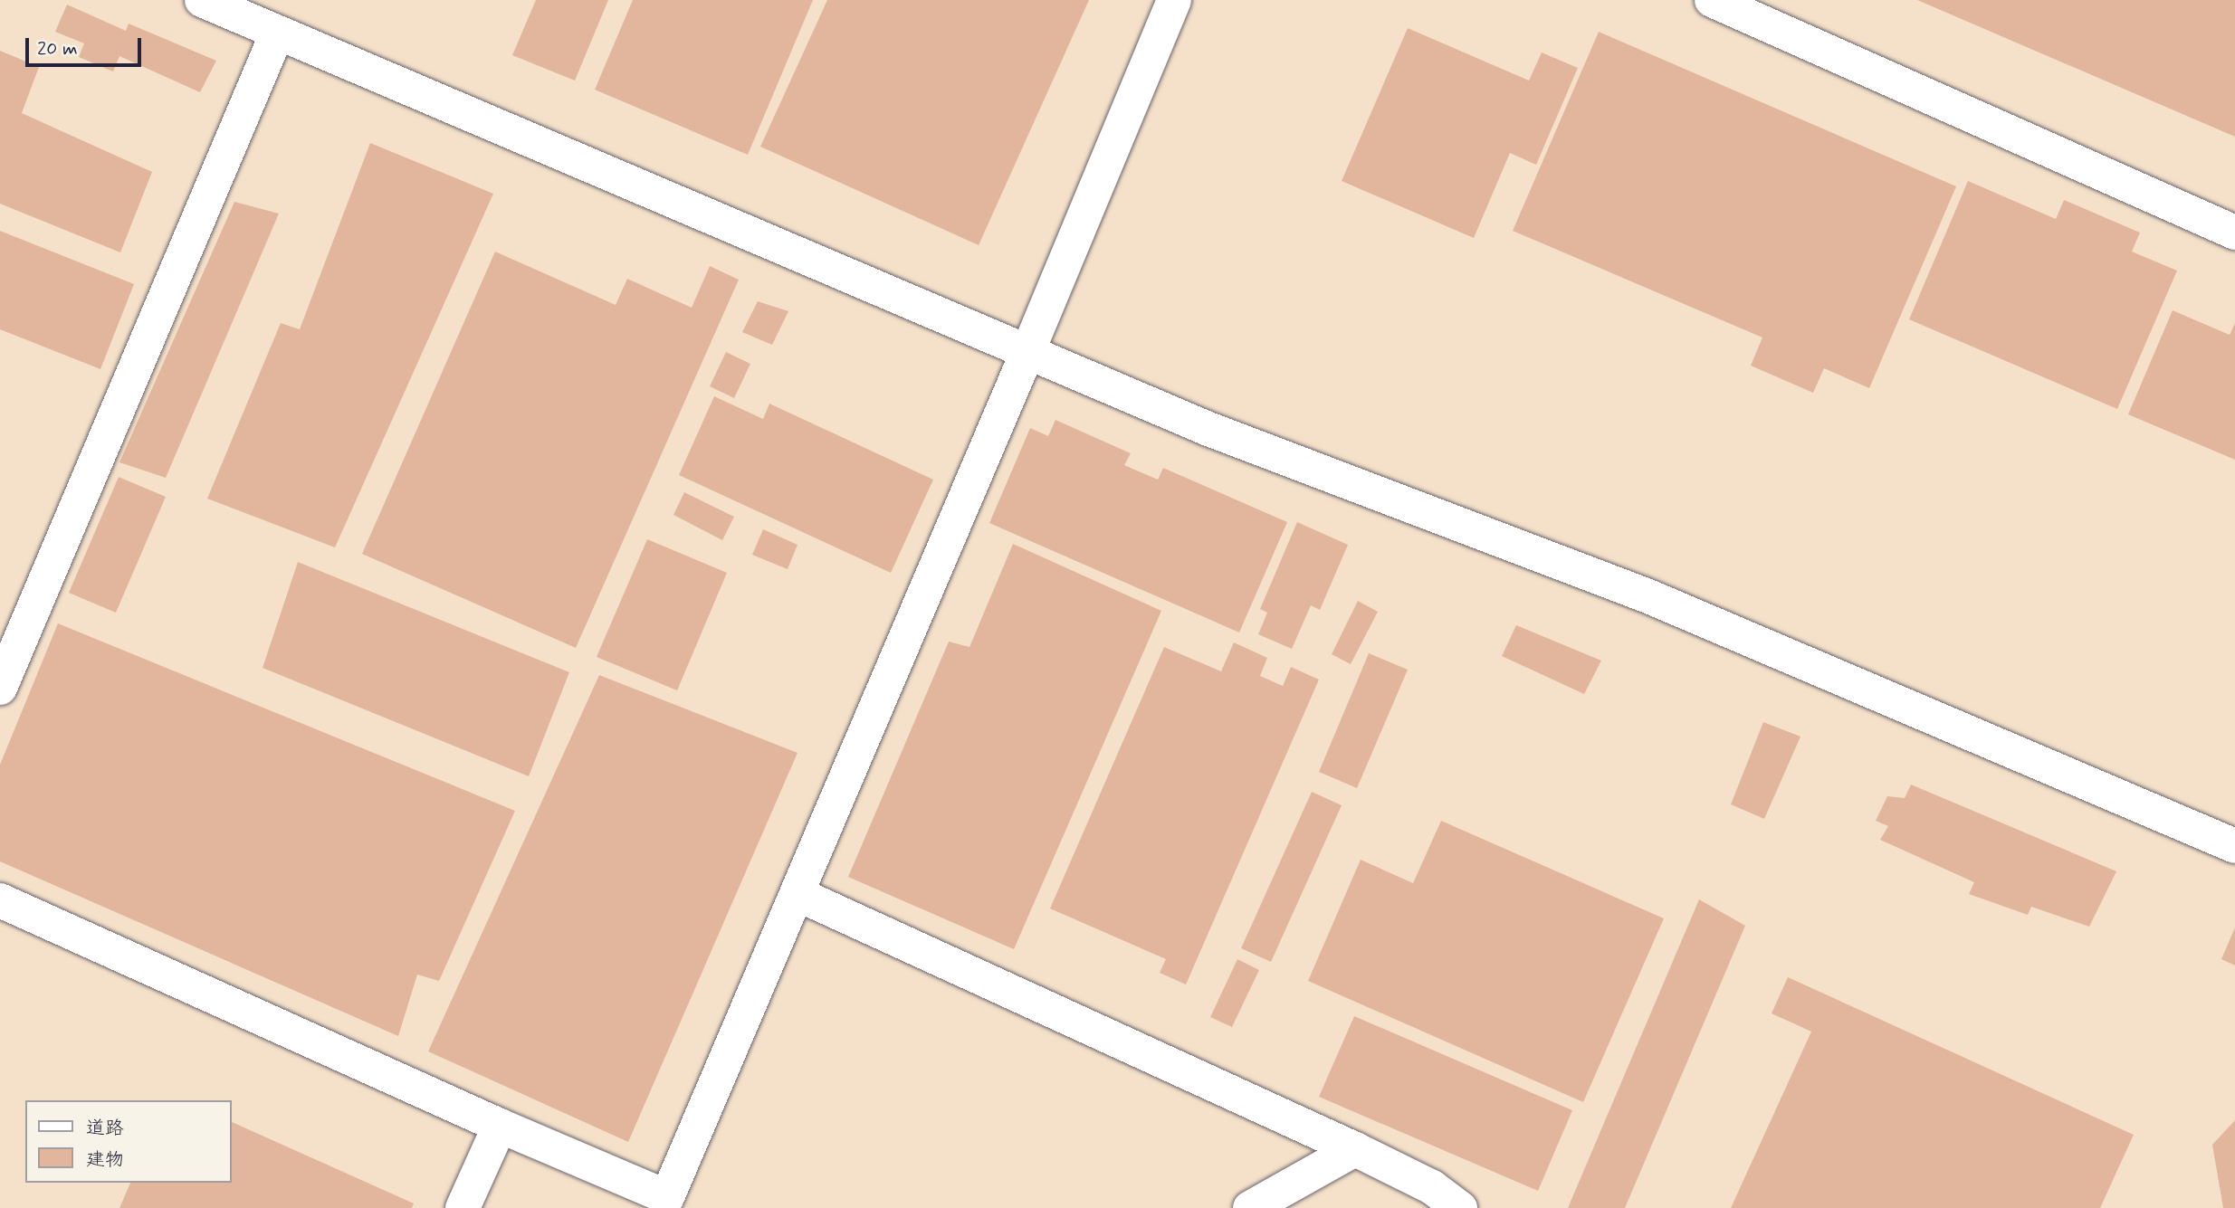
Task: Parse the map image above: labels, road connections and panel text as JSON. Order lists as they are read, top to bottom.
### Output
{
  "legend": ["道路", "建物"],
  "scale_bar": "20 m"
}
